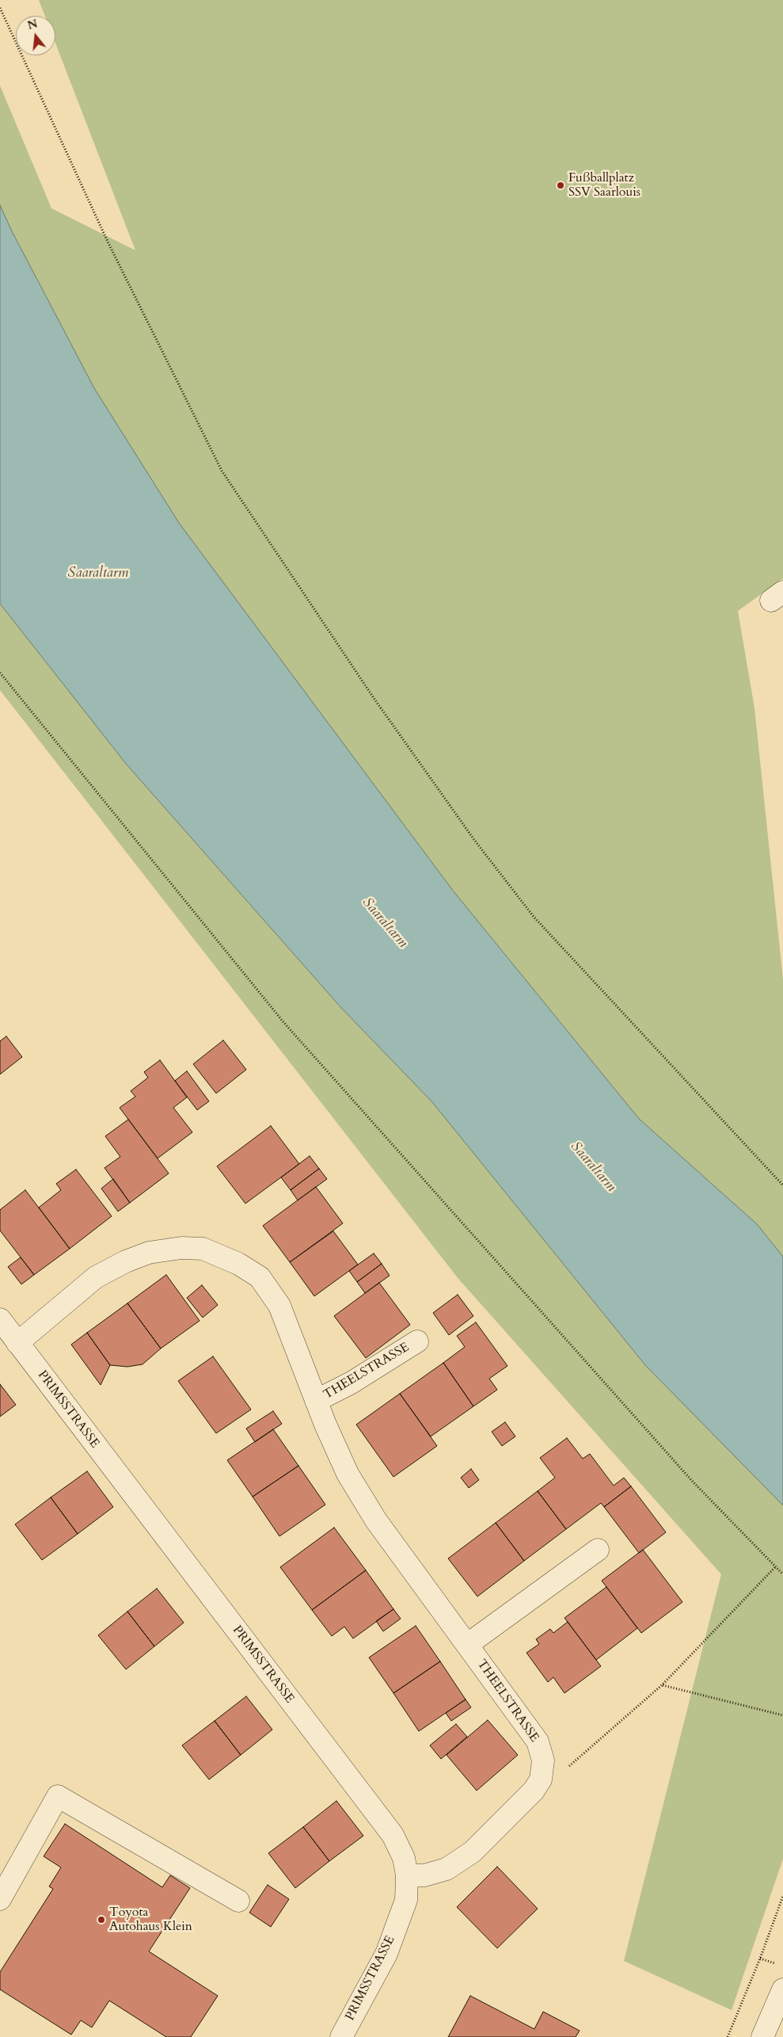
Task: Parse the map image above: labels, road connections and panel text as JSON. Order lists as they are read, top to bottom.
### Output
{
  "streets": {
    "street": ["THEELSTRASSE", "PRIMSSTRASSE"]
  },
  "crossings": [
    ["THEELSTRASSE", "PRIMSSTRASSE"]
  ],
  "water": ["Saaraltarm"],
  "places": ["Fußballplatz SSV Saarlouis", "Toyota Autohaus Klein"],
  "north": "top"
}
